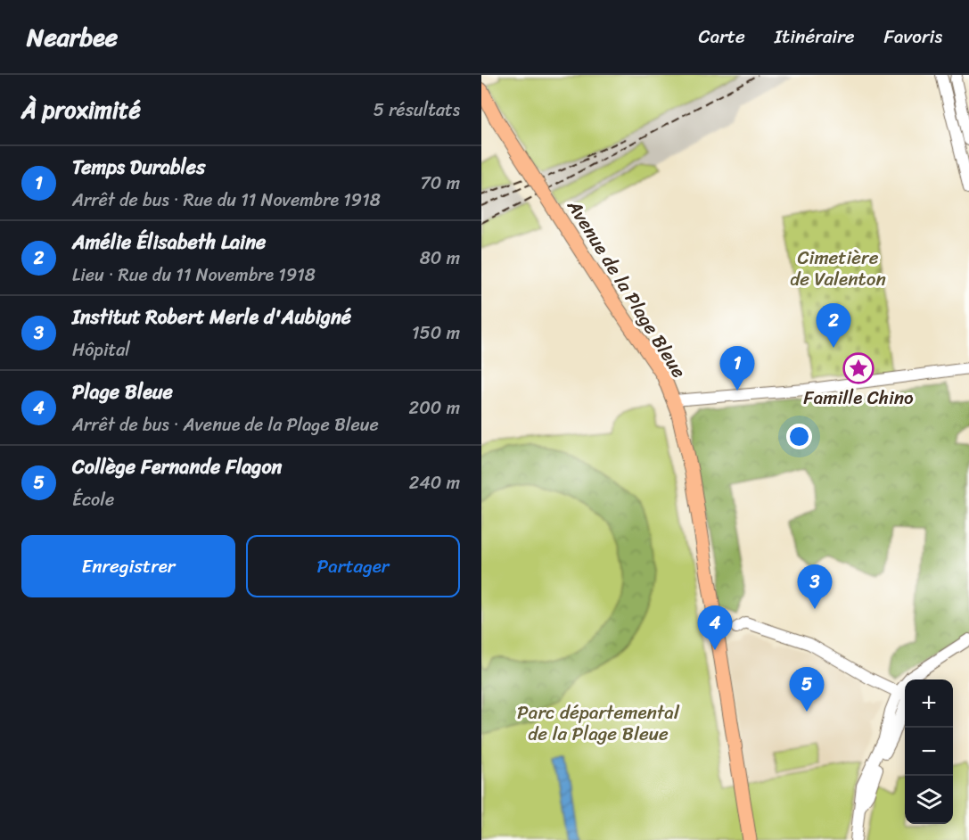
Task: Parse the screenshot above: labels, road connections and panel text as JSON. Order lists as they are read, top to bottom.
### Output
{
  "streets": {
    "main road": ["Avenue de la Plage Bleue"]
  },
  "parks": ["Cimetière de Valenton", "Parc départemental de la Plage Bleue"],
  "places": {
    "place": ["Famille Chino"]
  },
  "page": {
    "header": "Nearbee",
    "nav": ["Carte", "Itinéraire", "Favoris"],
    "heading": ["À proximité", "5 résultats"],
    "list": [
      {
        "mark": "1",
        "name": "Temps Durables",
        "note": "Arrêt de bus · Rue du 11 Novembre 1918",
        "value": "70 m"
      },
      {
        "mark": "2",
        "name": "Amélie Élisabeth Laine",
        "note": "Lieu · Rue du 11 Novembre 1918",
        "value": "80 m"
      },
      {
        "mark": "3",
        "name": "Institut Robert Merle d'Aubigné",
        "note": "Hôpital",
        "value": "150 m"
      },
      {
        "mark": "4",
        "name": "Plage Bleue",
        "note": "Arrêt de bus · Avenue de la Plage Bleue",
        "value": "200 m"
      },
      {
        "mark": "5",
        "name": "Collège Fernande Flagon",
        "note": "École",
        "value": "240 m"
      }
    ],
    "pins": [
      "2",
      "1",
      "3",
      "4",
      "5"
    ],
    "buttons": ["Enregistrer", "Partager"],
    "map_buttons": ["+", "−"]
  }
}
